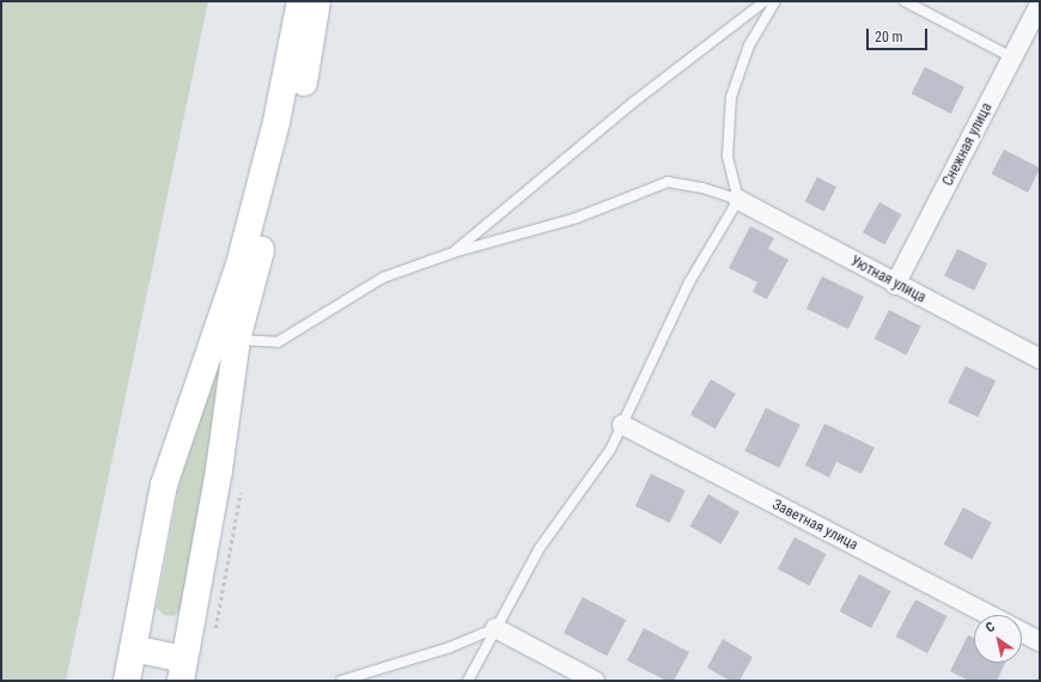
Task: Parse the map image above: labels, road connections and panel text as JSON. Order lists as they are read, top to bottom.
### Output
{
  "streets": {
    "street": ["Снежная улица", "Уютная улица", "Заветная улица"]
  },
  "crossings": [
    ["Снежная улица", "Уютная улица"]
  ],
  "scale_bar": "20 m",
  "north": "top left"
}
